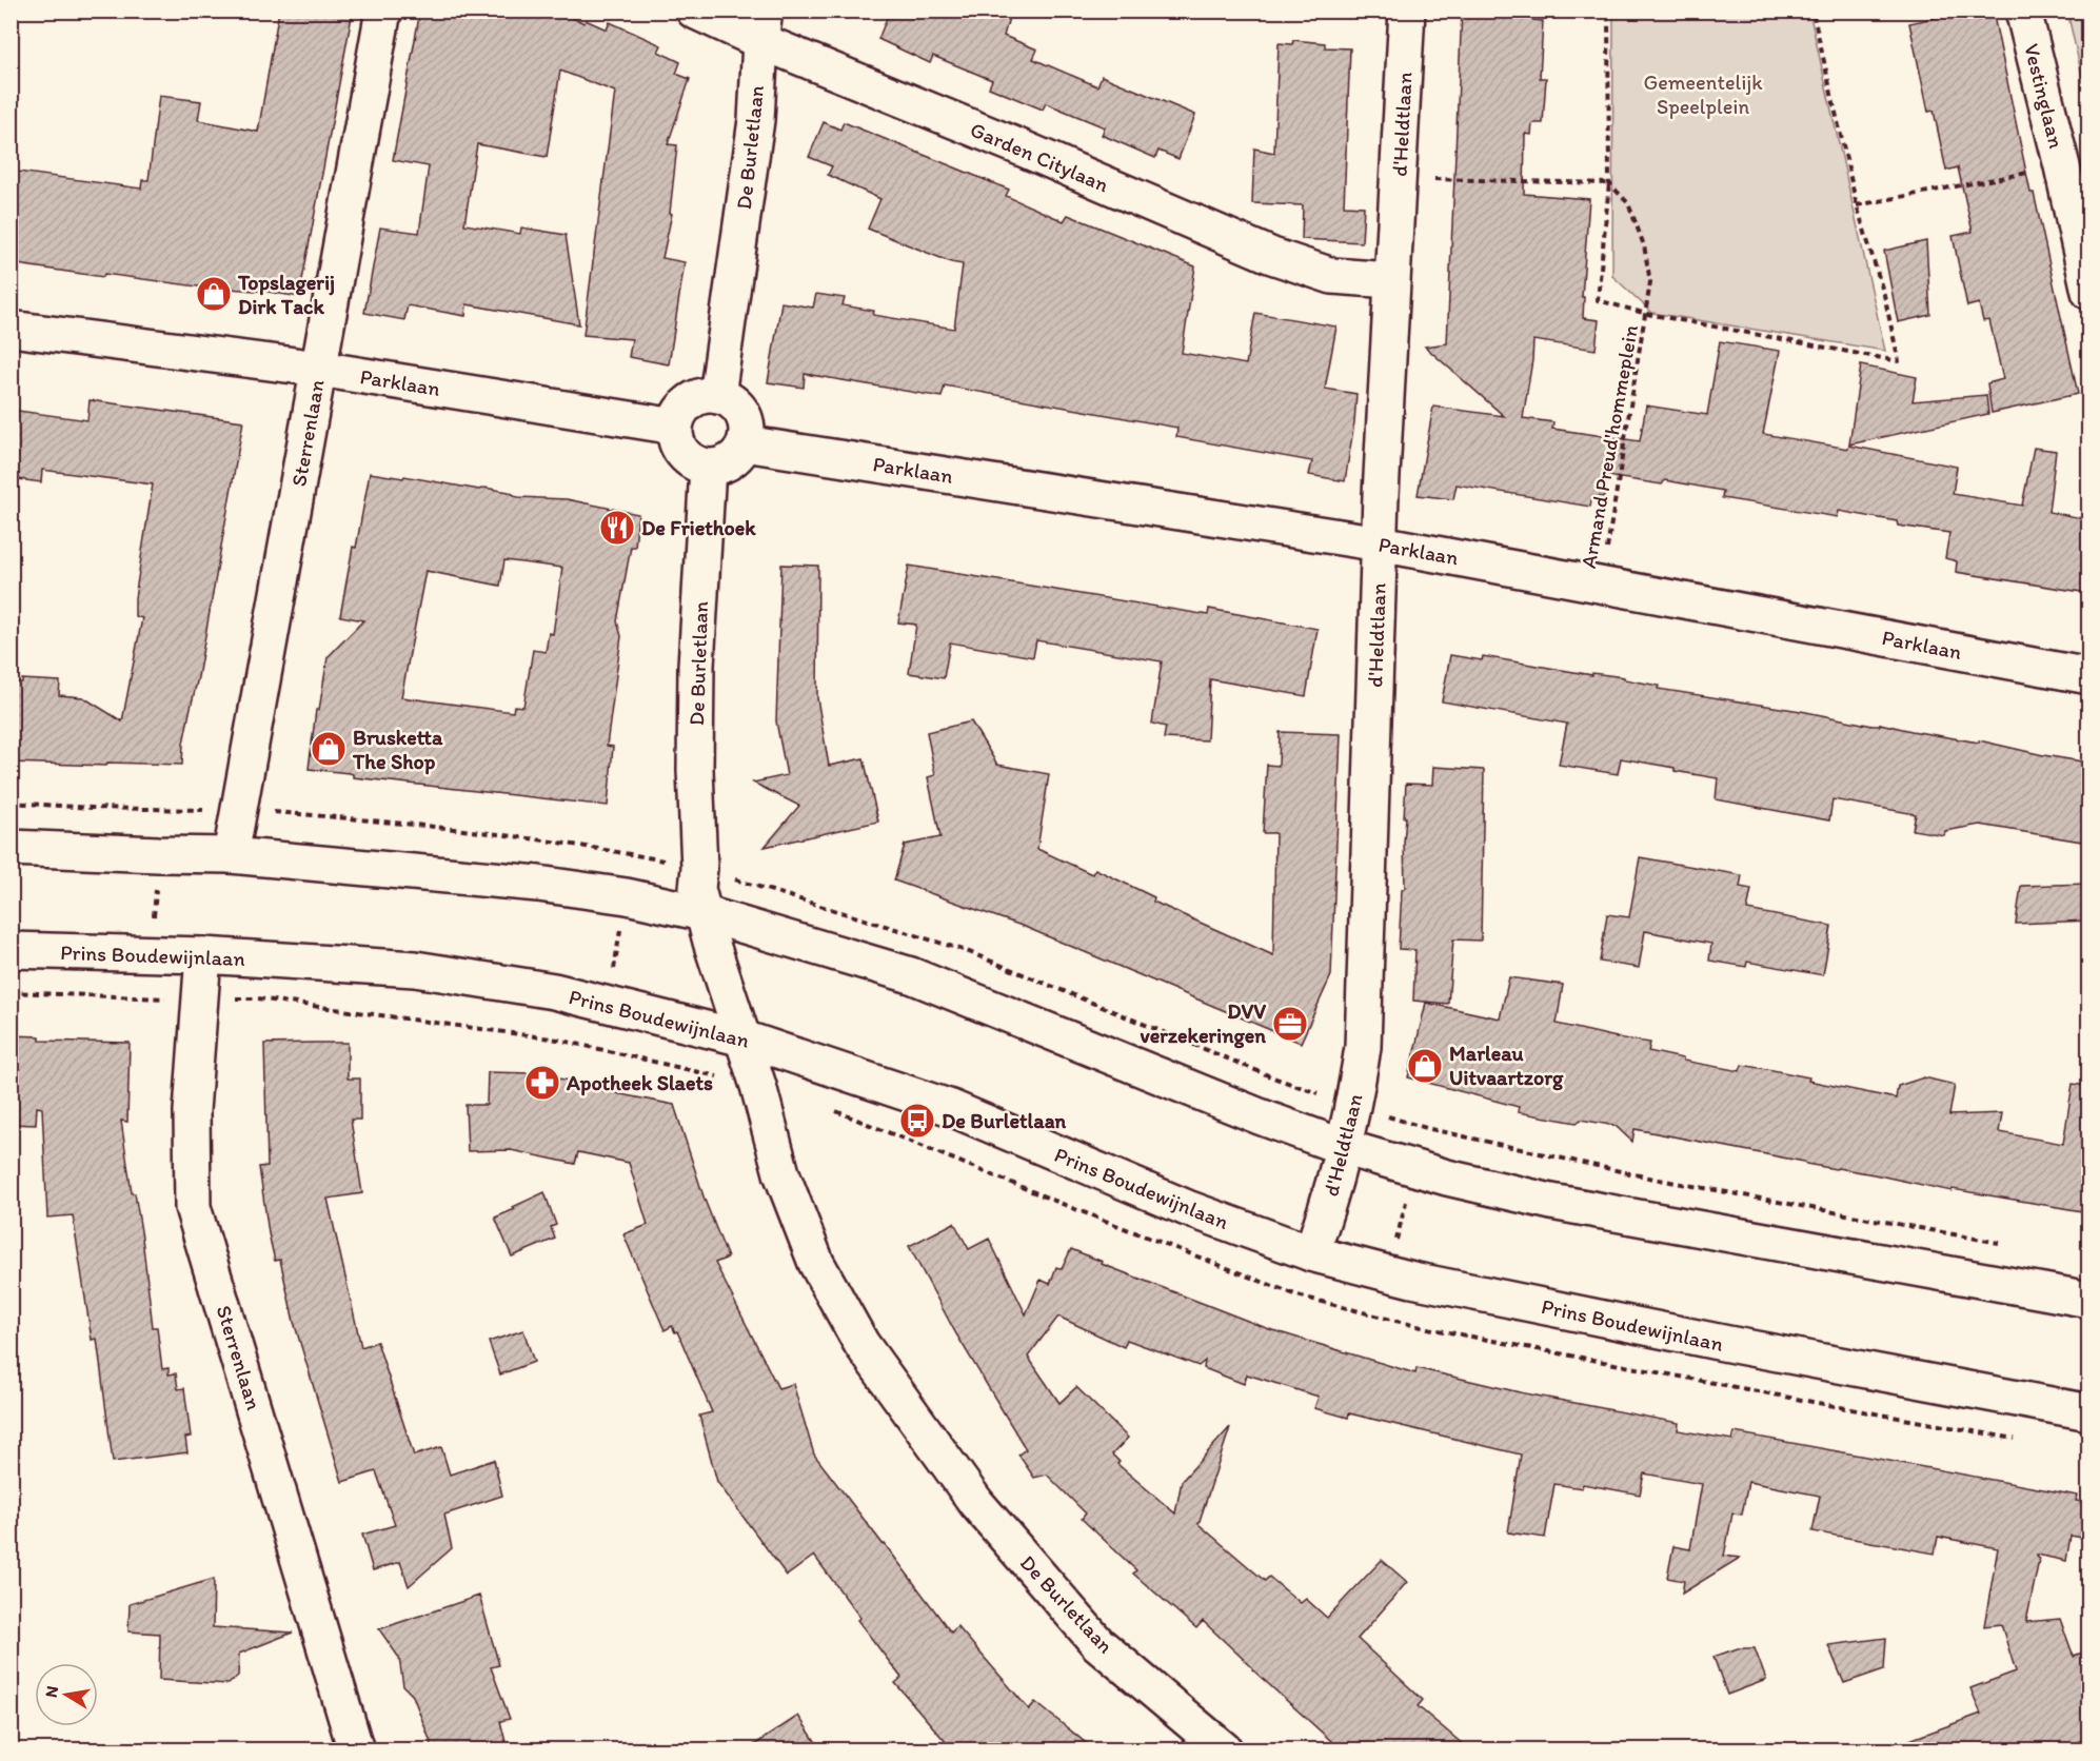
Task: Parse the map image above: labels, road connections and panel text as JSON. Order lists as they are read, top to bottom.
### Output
{
  "streets": {
    "street": [
      "Vestinglaan",
      "d'Heldtlaan",
      "De Burletlaan",
      "Garden Citylaan",
      "Parklaan",
      "Sterrenlaan",
      "Prins Boudewijnlaan"
    ],
    "path": ["Armand Preud'hommeplein"]
  },
  "crossings": [
    ["d'Heldtlaan", "Garden Citylaan"],
    ["d'Heldtlaan", "Parklaan"],
    ["d'Heldtlaan", "Prins Boudewijnlaan"],
    ["De Burletlaan", "Garden Citylaan"],
    ["De Burletlaan", "Parklaan"],
    ["De Burletlaan", "Prins Boudewijnlaan"],
    ["Parklaan", "Sterrenlaan"],
    ["Parklaan", "Armand Preud'hommeplein"],
    ["Sterrenlaan", "Prins Boudewijnlaan"]
  ],
  "parks": ["Gemeentelijk Speelplein"],
  "places": {
    "shop": ["Topslagerij Dirk Tack", "Brusketta The Shop", "Marleau Uitvaartzorg"],
    "restaurant": ["De Friethoek"],
    "office": ["DVV verzekeringen"],
    "pharmacy": ["Apotheek Slaets"],
    "bus stop": ["De Burletlaan"]
  },
  "north": "left"
}
